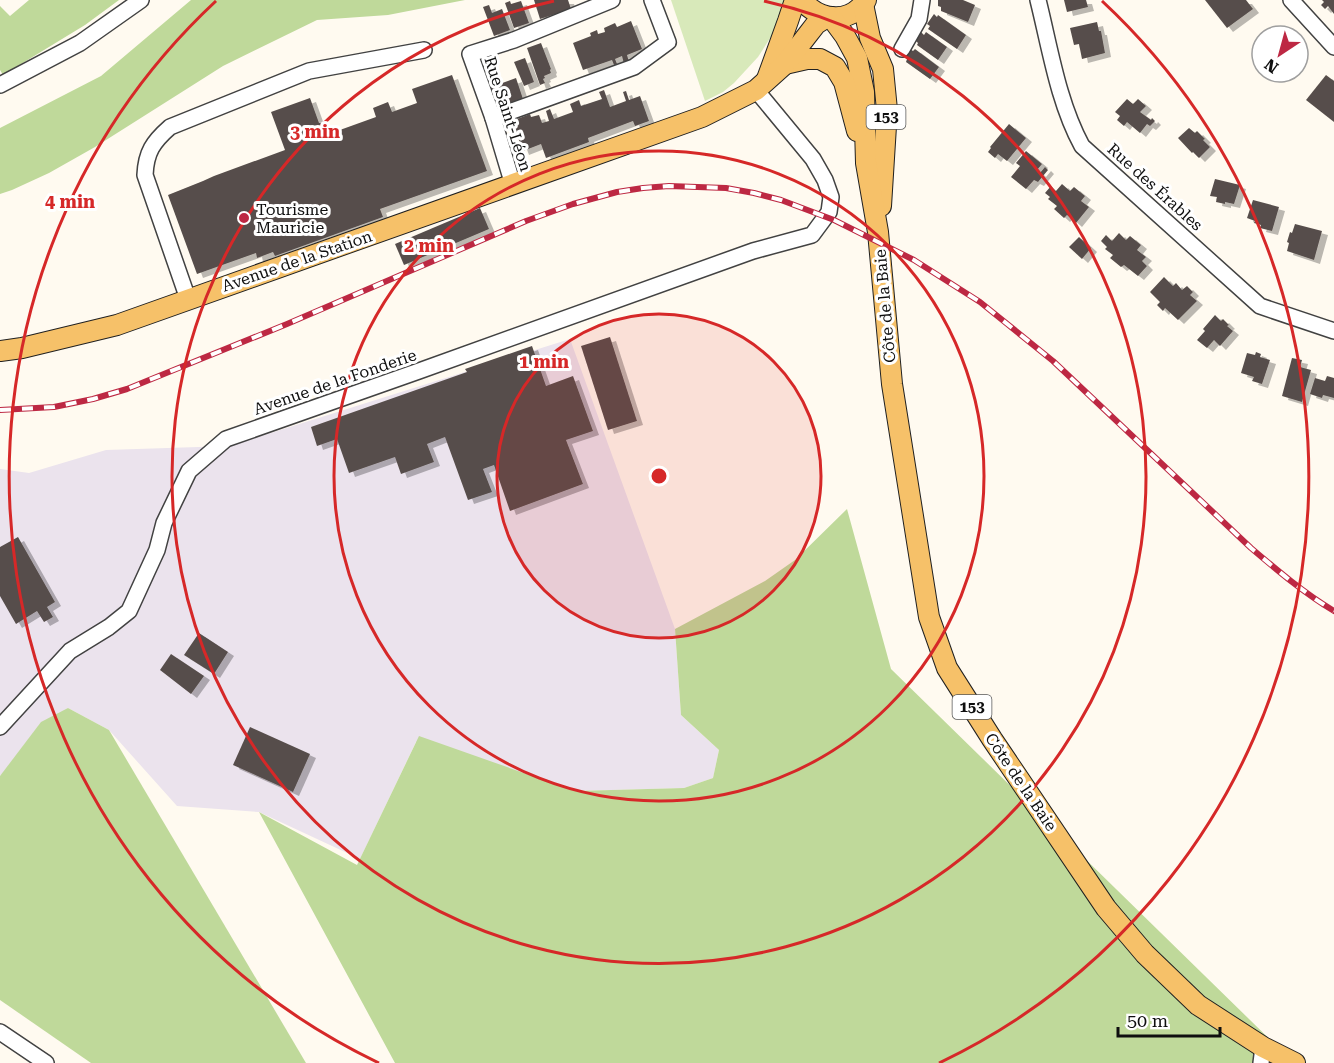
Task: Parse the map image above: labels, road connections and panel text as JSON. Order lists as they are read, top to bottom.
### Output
{
  "streets": {
    "main road": ["153", "Avenue de la Station", "Côte de la Baie"],
    "street": ["Rue Saint-Léon", "Rue des Érables", "Avenue de la Fonderie"]
  },
  "crossings": [
    ["Rue Saint-Léon", "Avenue de la Station"],
    ["153", "Avenue de la Station"],
    ["153", "Côte de la Baie"],
    ["Avenue de la Station", "Avenue de la Fonderie"]
  ],
  "places": ["Tourisme Mauricie"],
  "scale_bar": "50 m",
  "north": "bottom left",
  "rings": [
    "3 min",
    "4 min",
    "2 min",
    "1 min"
  ]
}
